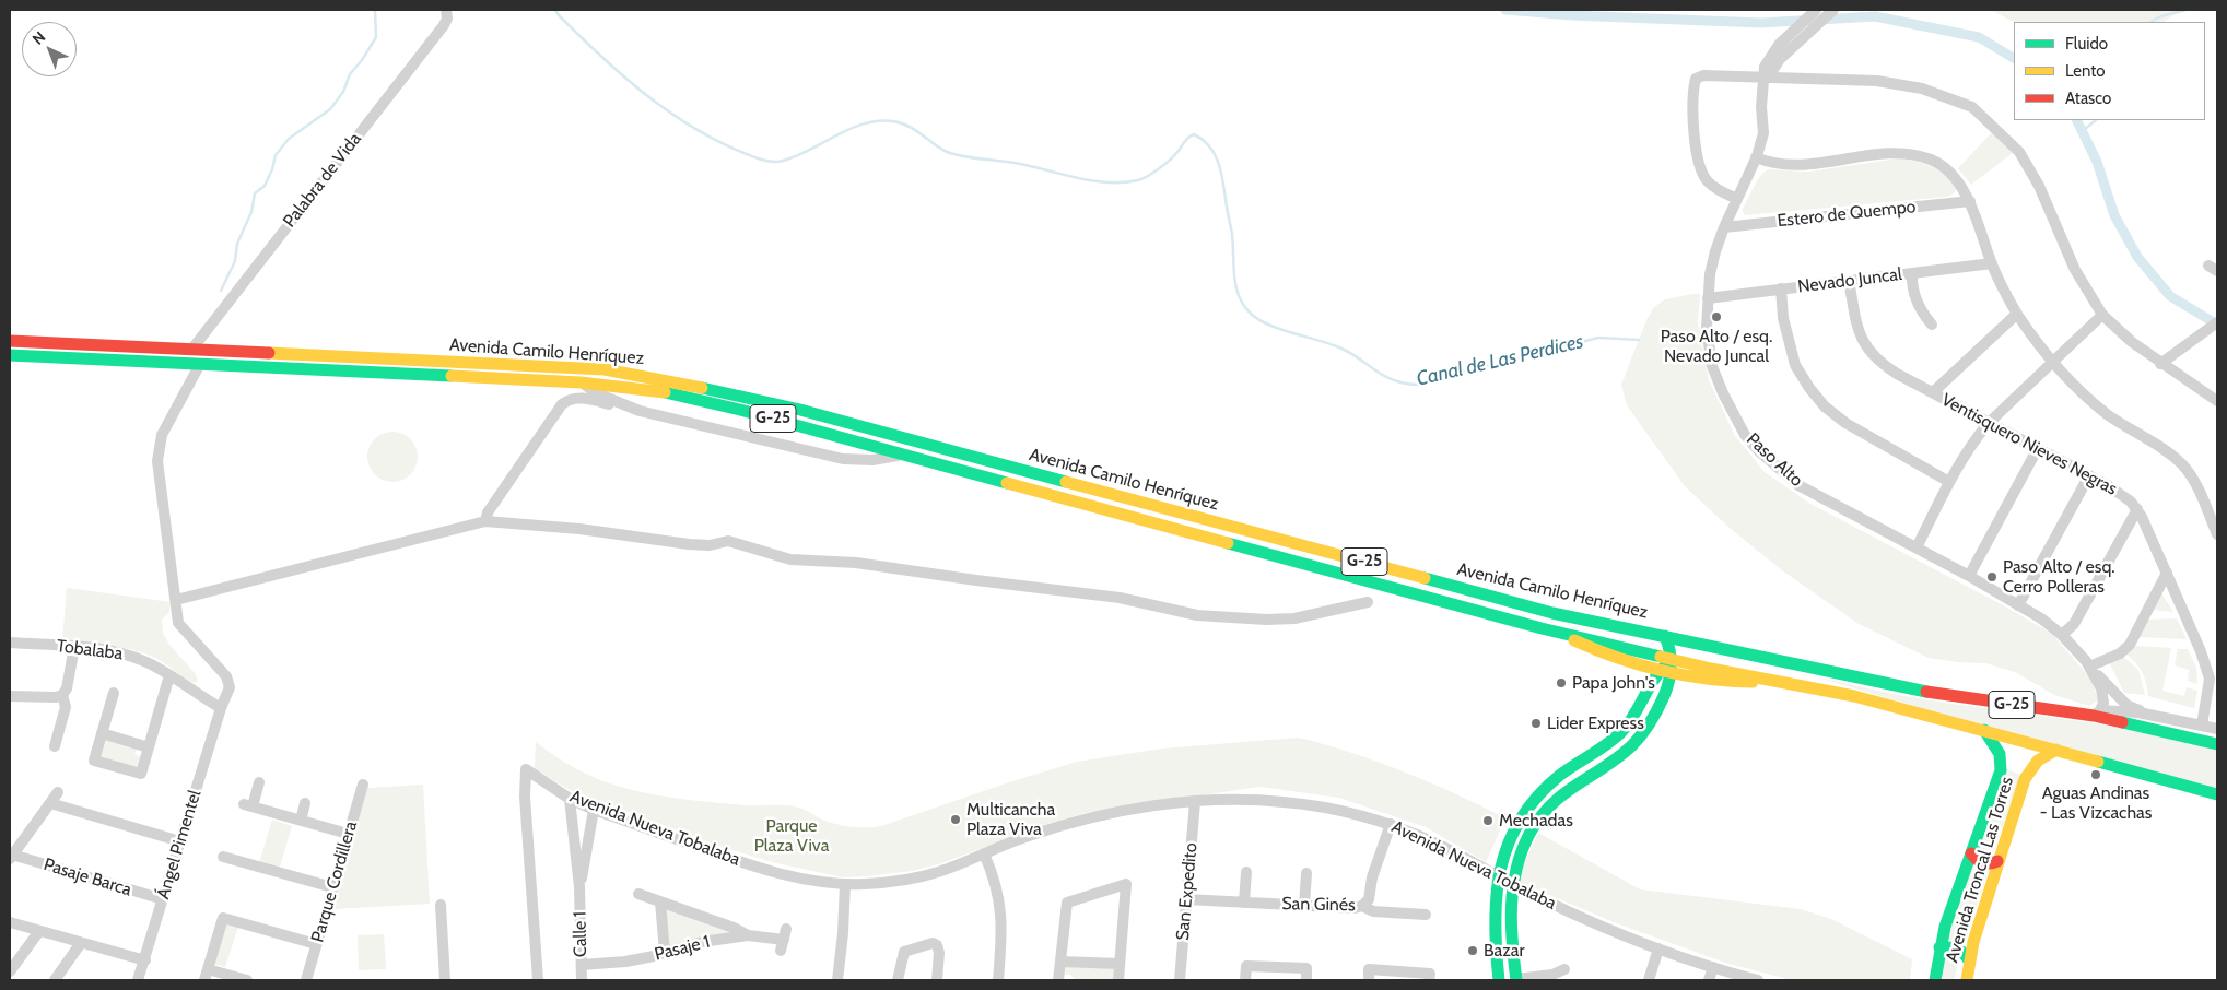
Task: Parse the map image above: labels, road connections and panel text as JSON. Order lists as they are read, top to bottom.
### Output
{
  "streets": {
    "main road": ["Avenida Camilo Henríquez", "G-25", "Avenida Troncal Las Torres"],
    "street": [
      "Palabra de Vida",
      "Estero de Quempo",
      "Nevado Juncal",
      "Ventisquero Nieves Negras",
      "Paso Alto",
      "Tobalaba",
      "Avenida Nueva Tobalaba",
      "Ángel Pimentel",
      "Pasaje Barca",
      "Parque Cordillera",
      "San Expedito",
      "San Ginés",
      "Calle 1",
      "Pasaje 1"
    ]
  },
  "crossings": [
    ["Palabra de Vida", "Avenida Camilo Henríquez"],
    ["Estero de Quempo", "Paso Alto"],
    ["Nevado Juncal", "Ventisquero Nieves Negras"],
    ["Nevado Juncal", "Paso Alto"],
    ["Avenida Camilo Henríquez", "Paso Alto"],
    ["Avenida Camilo Henríquez", "Ángel Pimentel"],
    ["Avenida Camilo Henríquez", "Avenida Troncal Las Torres"],
    ["Tobalaba", "Ángel Pimentel"],
    ["Avenida Nueva Tobalaba", "San Expedito"],
    ["Avenida Nueva Tobalaba", "San Ginés"],
    ["Avenida Nueva Tobalaba", "Calle 1"],
    ["Ángel Pimentel", "Pasaje Barca"],
    ["San Expedito", "San Ginés"],
    ["Calle 1", "Pasaje 1"]
  ],
  "water": ["Canal de Las Perdices"],
  "parks": ["Parque Plaza Viva"],
  "places": [
    "Paso Alto / esq. Nevado Juncal",
    "Paso Alto / esq. Cerro Polleras",
    "Papa John's",
    "Lider Express",
    "Aguas Andinas - Las Vizcachas",
    "Multicancha Plaza Viva",
    "Mechadas",
    "Bazar"
  ],
  "legend": ["Fluido", "Lento", "Atasco"],
  "north": "top left"
}
